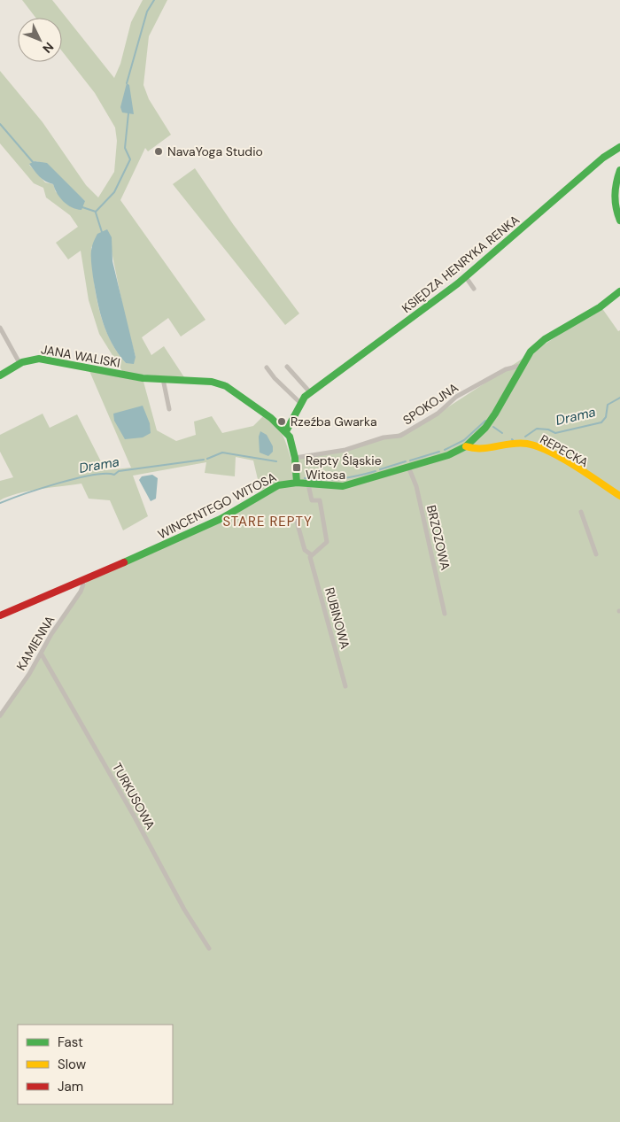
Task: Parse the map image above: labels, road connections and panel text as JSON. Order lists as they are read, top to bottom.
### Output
{
  "streets": {
    "street": [
      "KSIĘDZA HENRYKA RENKA",
      "JANA WALISKI",
      "SPOKOJNA",
      "REPECKA",
      "WINCENTEGO WITOSA",
      "BRZOZOWA",
      "RUBINOWA",
      "KAMIENNA",
      "TURKUSOWA"
    ]
  },
  "crossings": [
    ["KSIĘDZA HENRYKA RENKA", "JANA WALISKI"],
    ["JANA WALISKI", "SPOKOJNA"],
    ["JANA WALISKI", "WINCENTEGO WITOSA"],
    ["SPOKOJNA", "WINCENTEGO WITOSA"],
    ["REPECKA", "WINCENTEGO WITOSA"],
    ["WINCENTEGO WITOSA", "BRZOZOWA"],
    ["WINCENTEGO WITOSA", "KAMIENNA"],
    ["KAMIENNA", "TURKUSOWA"]
  ],
  "districts": ["STARE REPTY"],
  "water": ["Drama"],
  "places": {
    "other": ["NavaYoga Studio", "Rzeźba Gwarka"],
    "transit": ["Repty Śląskie Witosa"]
  },
  "legend": ["Fast", "Slow", "Jam"],
  "north": "bottom right"
}
